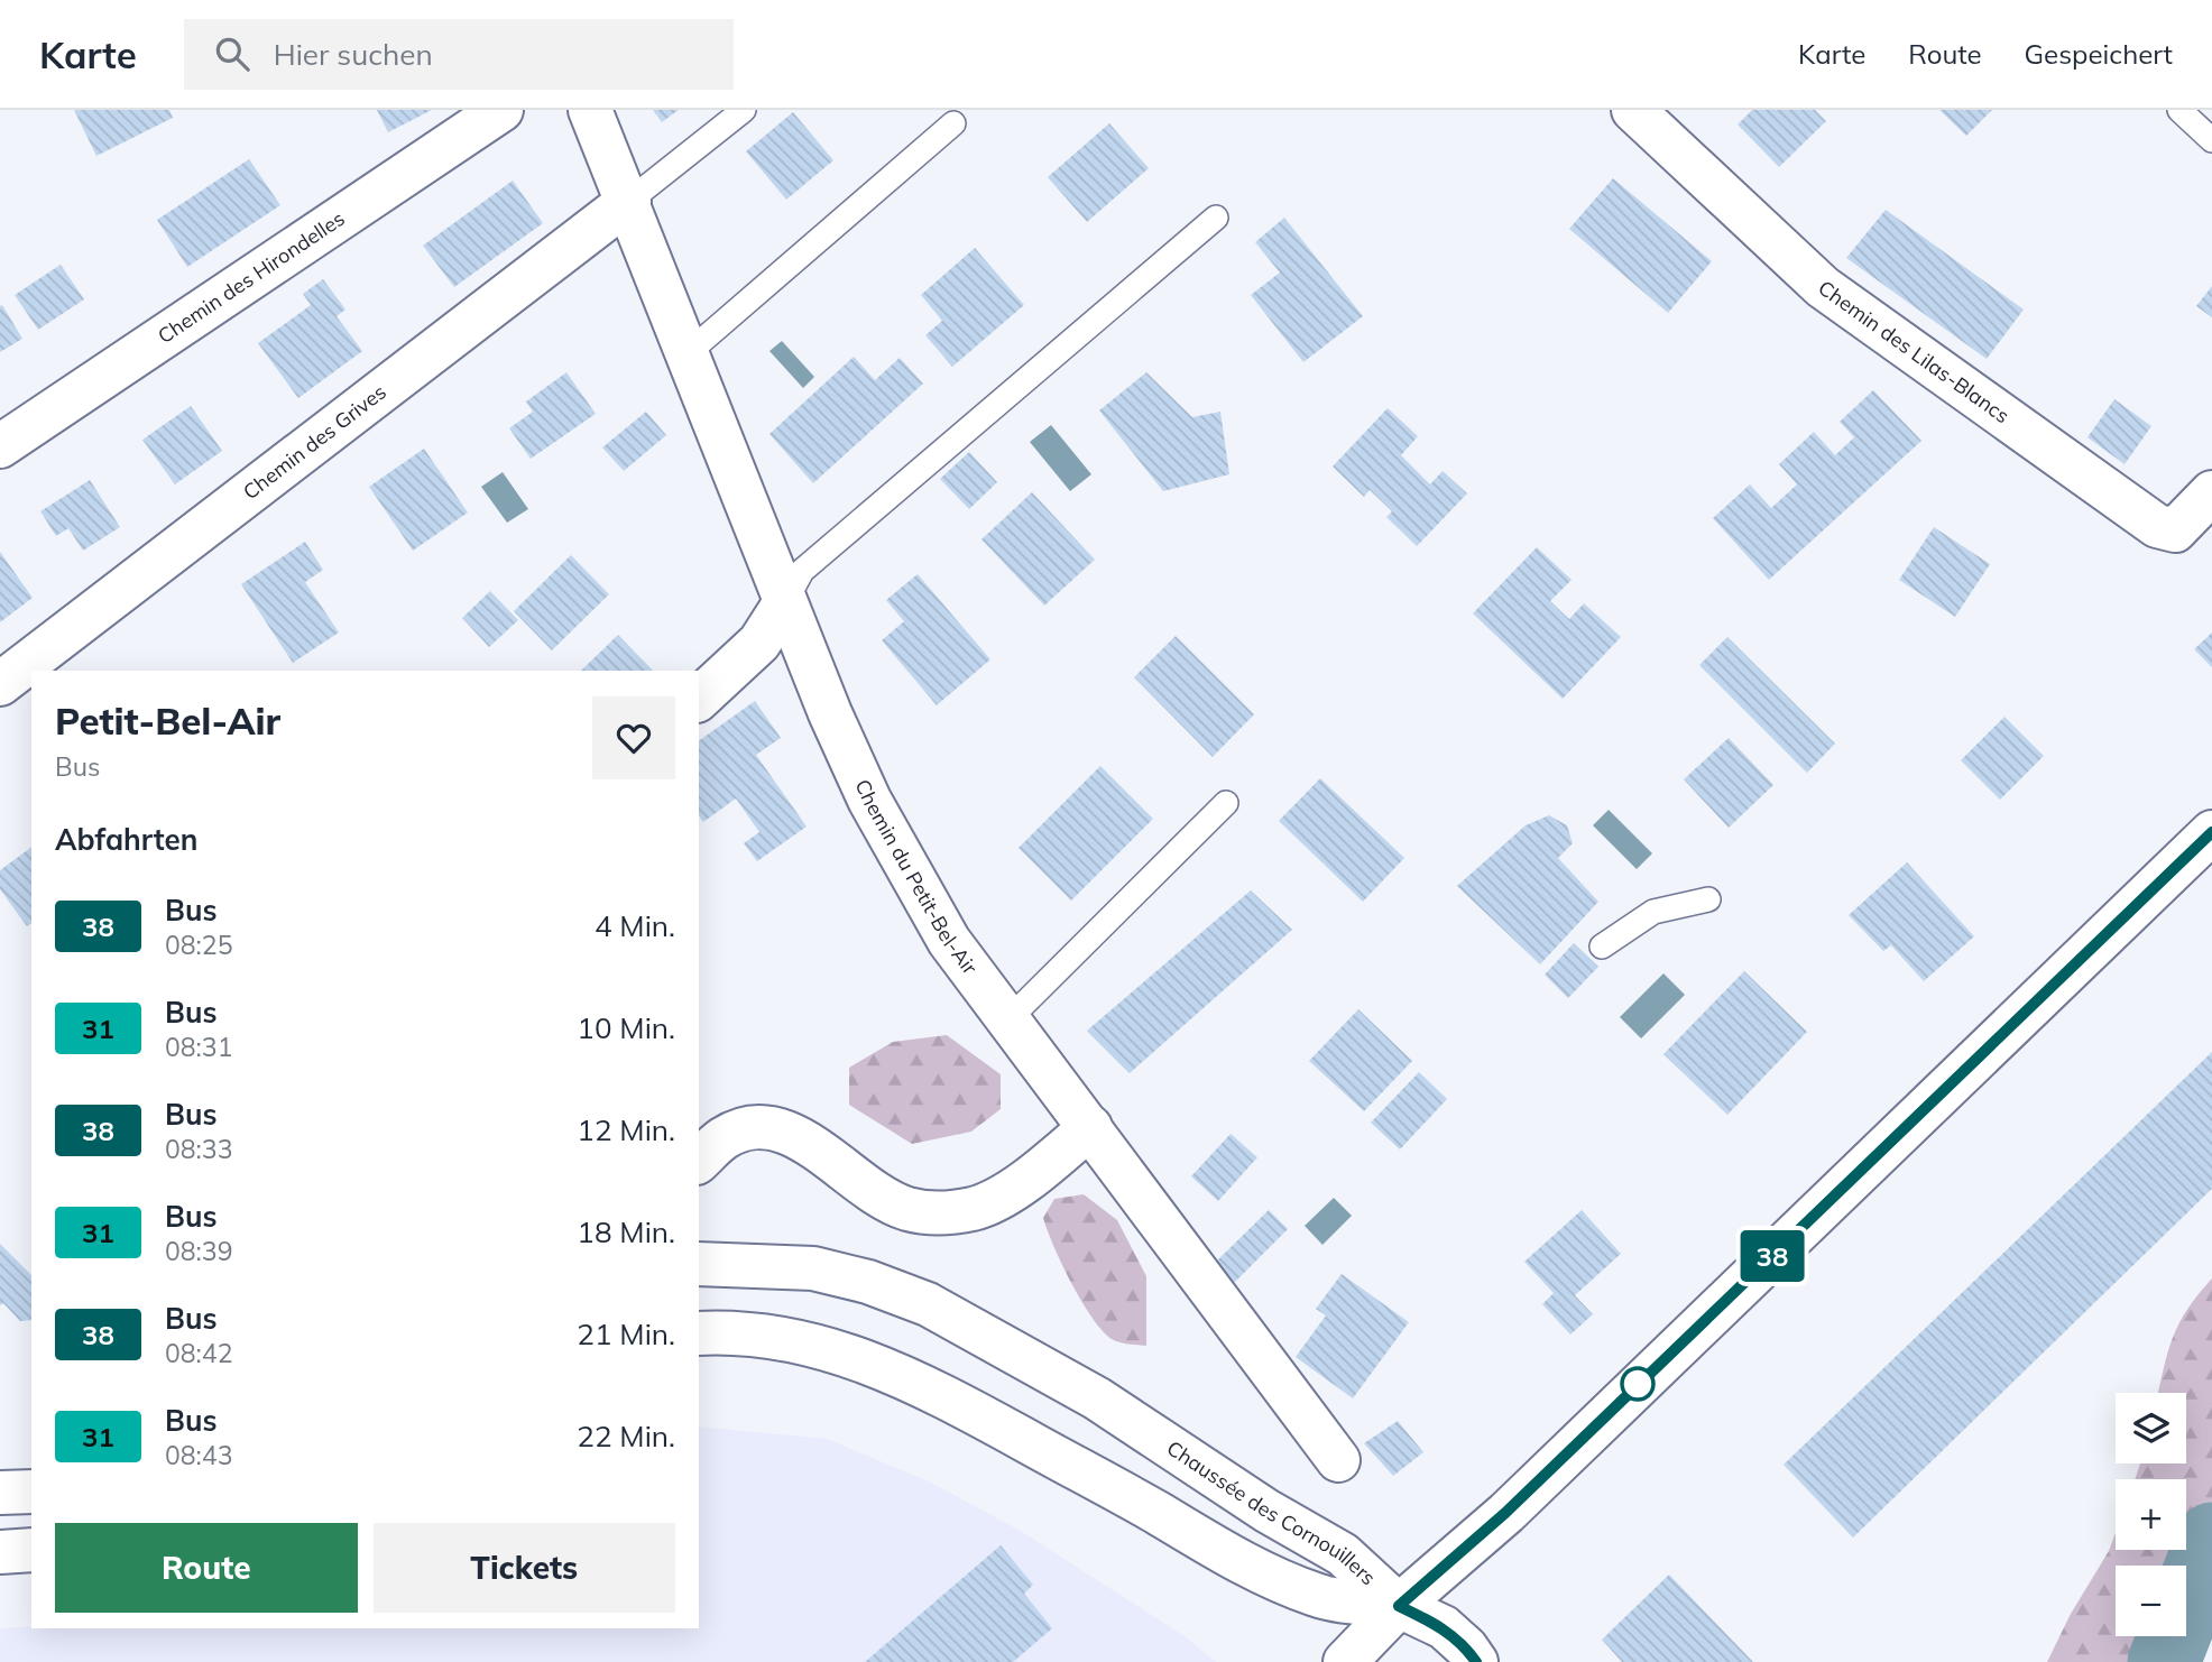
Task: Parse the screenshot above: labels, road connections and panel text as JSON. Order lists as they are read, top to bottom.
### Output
{
  "streets": {
    "street": [
      "Chemin des Hirondelles",
      "Chemin des Lilas-Blancs",
      "Chemin des Grives",
      "Chemin du Petit-Bel-Air",
      "Chaussée des Cornouillers"
    ]
  },
  "crossings": [
    ["Chemin des Grives", "Chemin du Petit-Bel-Air"]
  ],
  "lines": ["bus line 38"],
  "page": {
    "header": "Karte",
    "search": "Hier suchen",
    "nav": ["Karte", "Route", "Gespeichert"],
    "on_map": "38",
    "heading": [
      ["Petit-Bel-Air", "Bus"],
      "Abfahrten"
    ],
    "list": [
      {
        "mark": "38",
        "name": "Bus",
        "note": "08:25",
        "value": "4 Min."
      },
      {
        "mark": "31",
        "name": "Bus",
        "note": "08:31",
        "value": "10 Min."
      },
      {
        "mark": "38",
        "name": "Bus",
        "note": "08:33",
        "value": "12 Min."
      },
      {
        "mark": "31",
        "name": "Bus",
        "note": "08:39",
        "value": "18 Min."
      },
      {
        "mark": "38",
        "name": "Bus",
        "note": "08:42",
        "value": "21 Min."
      },
      {
        "mark": "31",
        "name": "Bus",
        "note": "08:43",
        "value": "22 Min."
      }
    ],
    "map_buttons": ["+", "−"],
    "buttons": ["Route", "Tickets"]
  }
}
